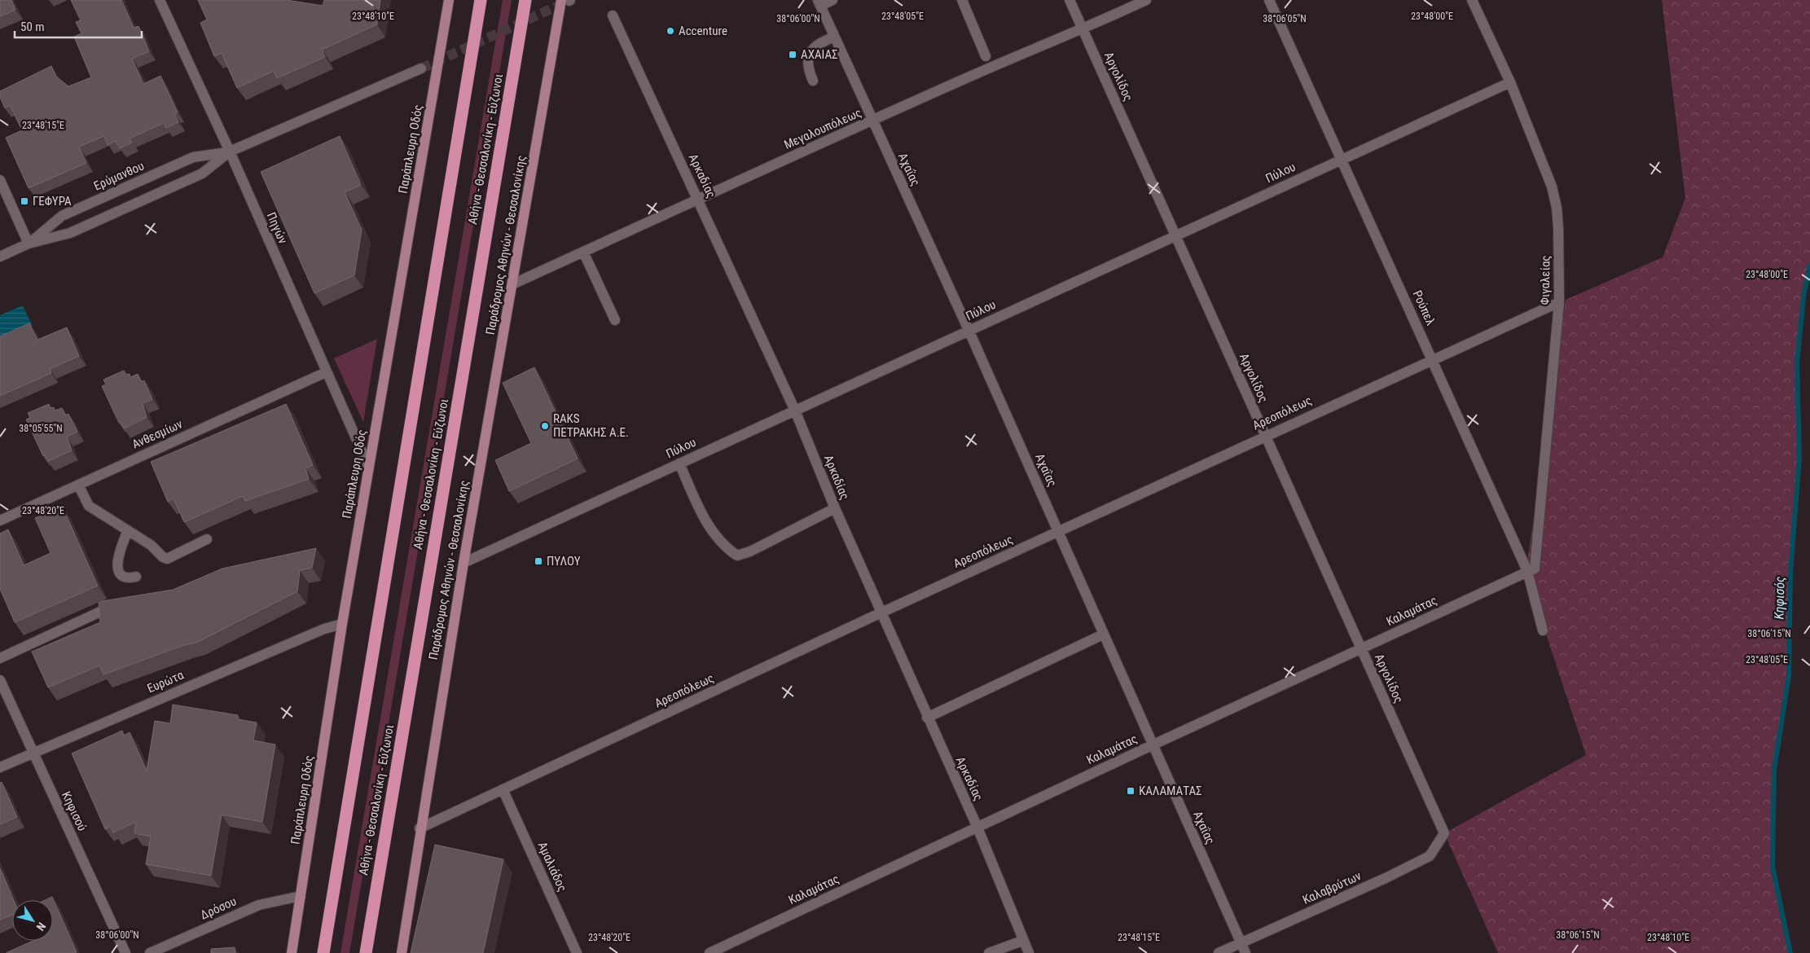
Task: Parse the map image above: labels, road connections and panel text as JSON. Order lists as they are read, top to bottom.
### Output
{
  "streets": {
    "highway": ["Αθήνα - Θεσσαλονίκη - Εύζωνοι"],
    "main road": ["Παράπλευρη Οδός", "Παράδρομος Αθηνών - Θεσσαλονίκης"],
    "street": [
      "Αργολίδος",
      "Μεγαλουπόλεως",
      "Αχαΐας",
      "Πύλου",
      "Ερύμανθου",
      "Αρκαδίας",
      "Πηγών",
      "Φιγαλείας",
      "Ρούπελ",
      "Αρεοπόλεως",
      "Ανθεσμίων",
      "Καλαμάτας",
      "Ευρώτα",
      "Κηφισού",
      "Αμαλιάδος",
      "Καλαβρύτων",
      "Δρόσου"
    ]
  },
  "crossings": [
    ["Αργολίδος", "Μεγαλουπόλεως"],
    ["Αργολίδος", "Πύλου"],
    ["Αργολίδος", "Αρεοπόλεως"],
    ["Αργολίδος", "Καλαμάτας"],
    ["Αργολίδος", "Καλαβρύτων"],
    ["Μεγαλουπόλεως", "Αχαΐας"],
    ["Μεγαλουπόλεως", "Αρκαδίας"],
    ["Μεγαλουπόλεως", "Παράδρομος Αθηνών - Θεσσαλονίκης"],
    ["Παράπλευρη Οδός", "Πηγών"],
    ["Παράπλευρη Οδός", "Ευρώτα"],
    ["Παράπλευρη Οδός", "Δρόσου"],
    ["Αχαΐας", "Πύλου"],
    ["Αχαΐας", "Αρεοπόλεως"],
    ["Αχαΐας", "Καλαμάτας"],
    ["Αχαΐας", "Καλαβρύτων"],
    ["Πύλου", "Αρκαδίας"],
    ["Πύλου", "Παράδρομος Αθηνών - Θεσσαλονίκης"],
    ["Πύλου", "Φιγαλείας"],
    ["Πύλου", "Ρούπελ"],
    ["Ερύμανθου", "Πηγών"],
    ["Αρκαδίας", "Αρεοπόλεως"],
    ["Αρκαδίας", "Καλαμάτας"],
    ["Πηγών", "Ανθεσμίων"],
    ["Παράδρομος Αθηνών - Θεσσαλονίκης", "Αρεοπόλεως"],
    ["Φιγαλείας", "Ρούπελ"],
    ["Φιγαλείας", "Αρεοπόλεως"],
    ["Φιγαλείας", "Καλαμάτας"],
    ["Ρούπελ", "Αρεοπόλεως"],
    ["Ρούπελ", "Καλαμάτας"],
    ["Αρεοπόλεως", "Αμαλιάδος"],
    ["Ευρώτα", "Κηφισού"]
  ],
  "water": ["Κηφισός"],
  "places": {
    "other": ["Accenture", "RAKS ΠΕΤΡΑΚΗΣ Α.Ε."],
    "transit": [
      "AXAΙΑΣ",
      "ΓΕΦΥΡΑ",
      "ΠΥΛΟΥ",
      "ΚΑΛΑΜΑΤΑΣ"
    ]
  },
  "scale_bar": "50 m",
  "north": "bottom right",
  "coordinates": [
    "23°48'10\"E",
    "23°48'05\"E",
    "23°48'00\"E",
    "38°06'00\"N",
    "38°06'05\"N",
    "23°48'15\"E",
    "38°05'55\"N",
    "23°48'20\"E",
    "38°06'15\"N"
  ]
}
